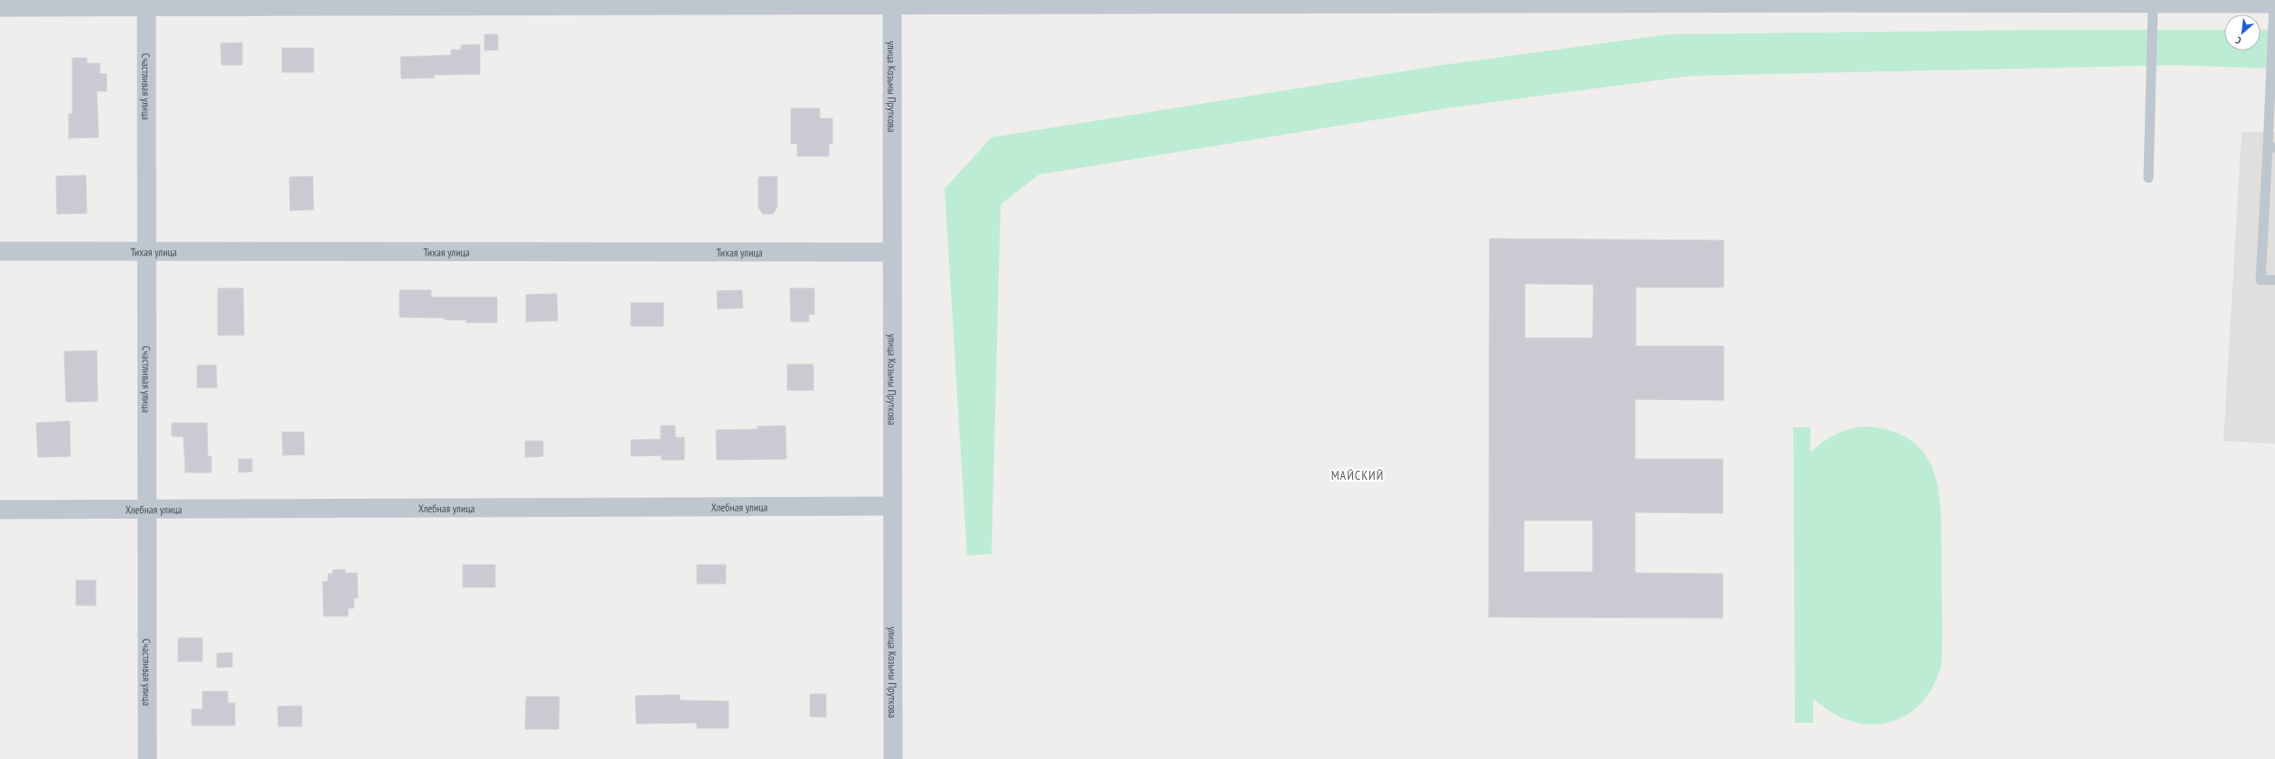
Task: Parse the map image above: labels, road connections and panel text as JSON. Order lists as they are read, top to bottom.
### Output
{
  "streets": {
    "street": [
      "Счастливая улица",
      "улица Козьмы Пруткова",
      "Тихая улица",
      "Хлебная улица"
    ]
  },
  "crossings": [
    ["Счастливая улица", "Тихая улица"],
    ["Счастливая улица", "Хлебная улица"],
    ["улица Козьмы Пруткова", "Тихая улица"],
    ["улица Козьмы Пруткова", "Хлебная улица"]
  ],
  "districts": ["МАЙСКИЙ"],
  "north": "bottom left"
}
